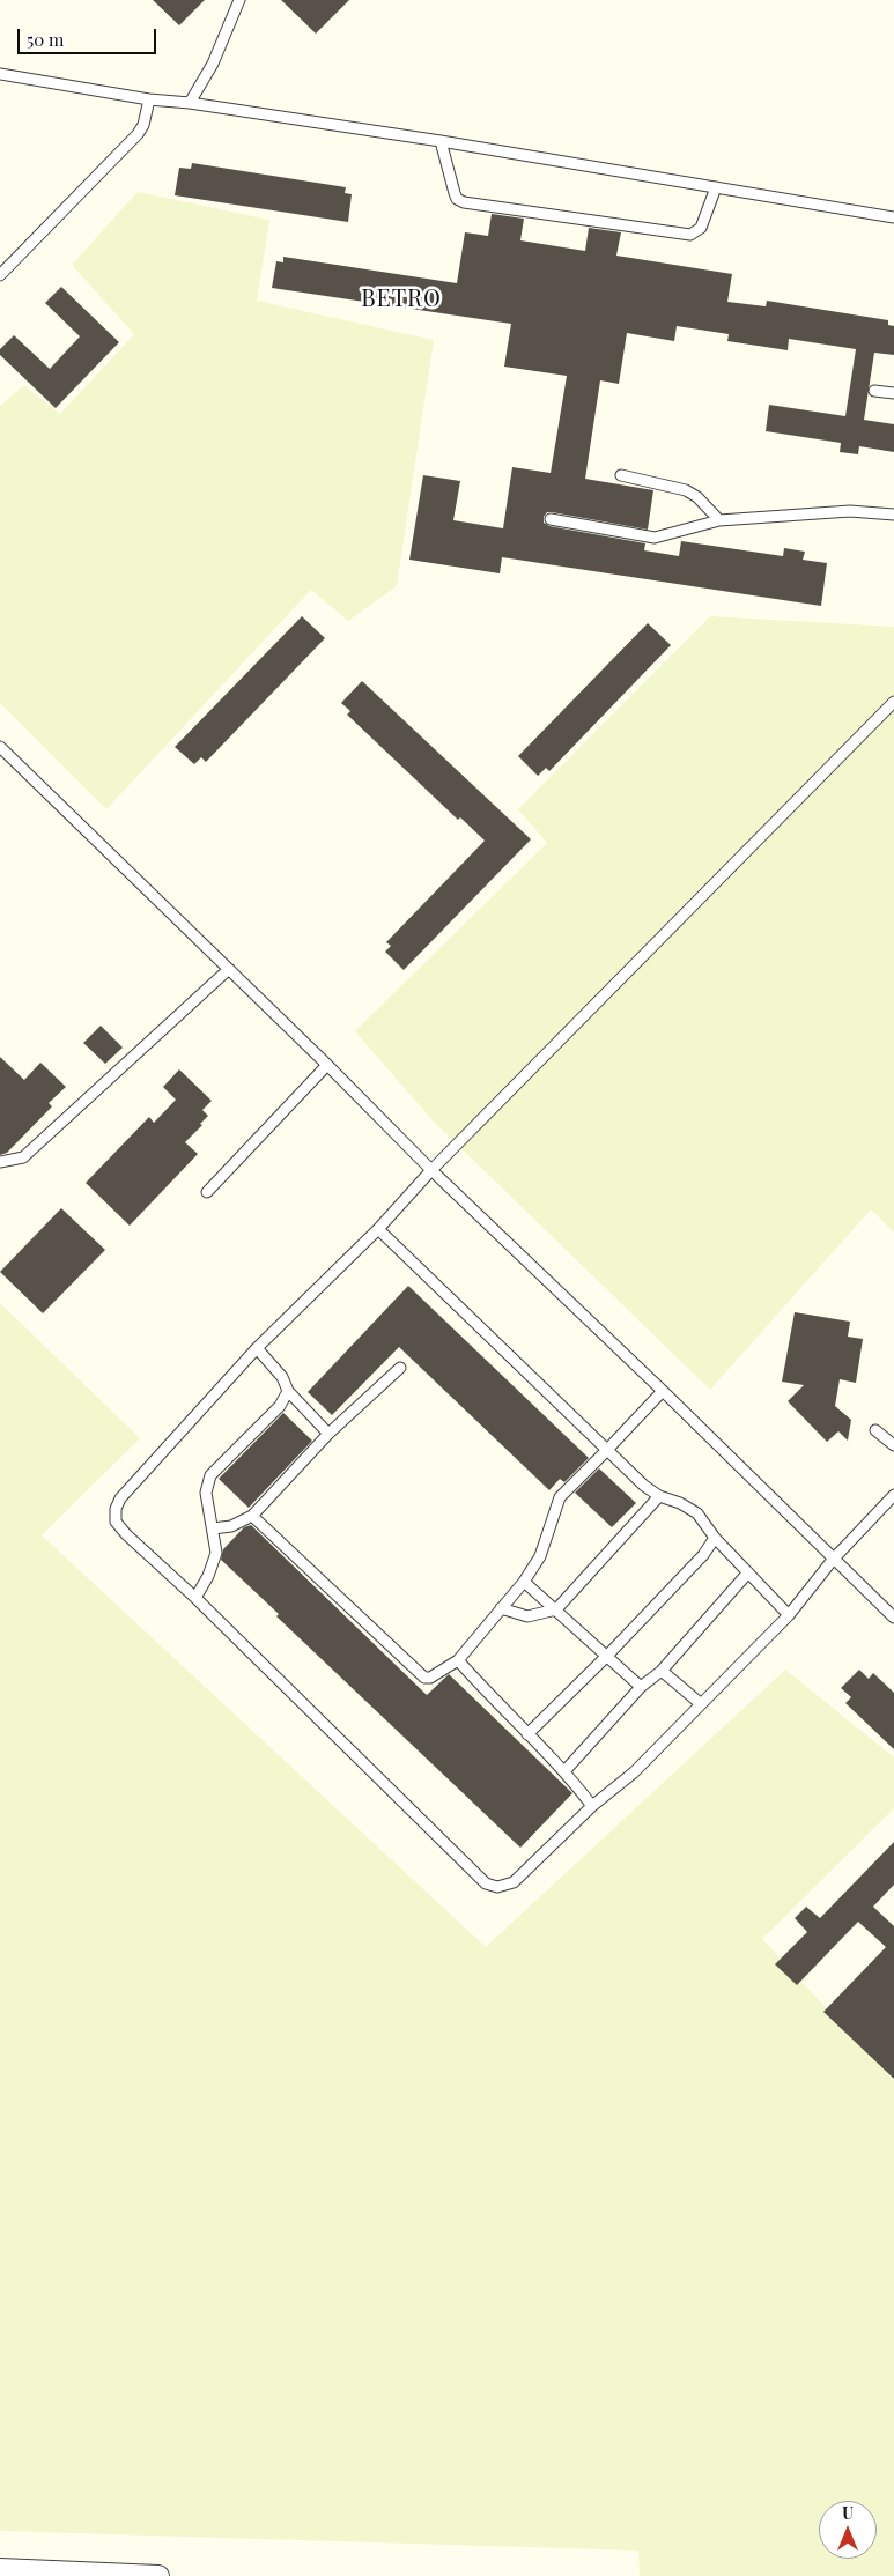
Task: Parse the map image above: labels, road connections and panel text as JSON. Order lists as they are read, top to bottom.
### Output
{
  "districts": ["BETRO"],
  "scale_bar": "50 m",
  "north": "top"
}
